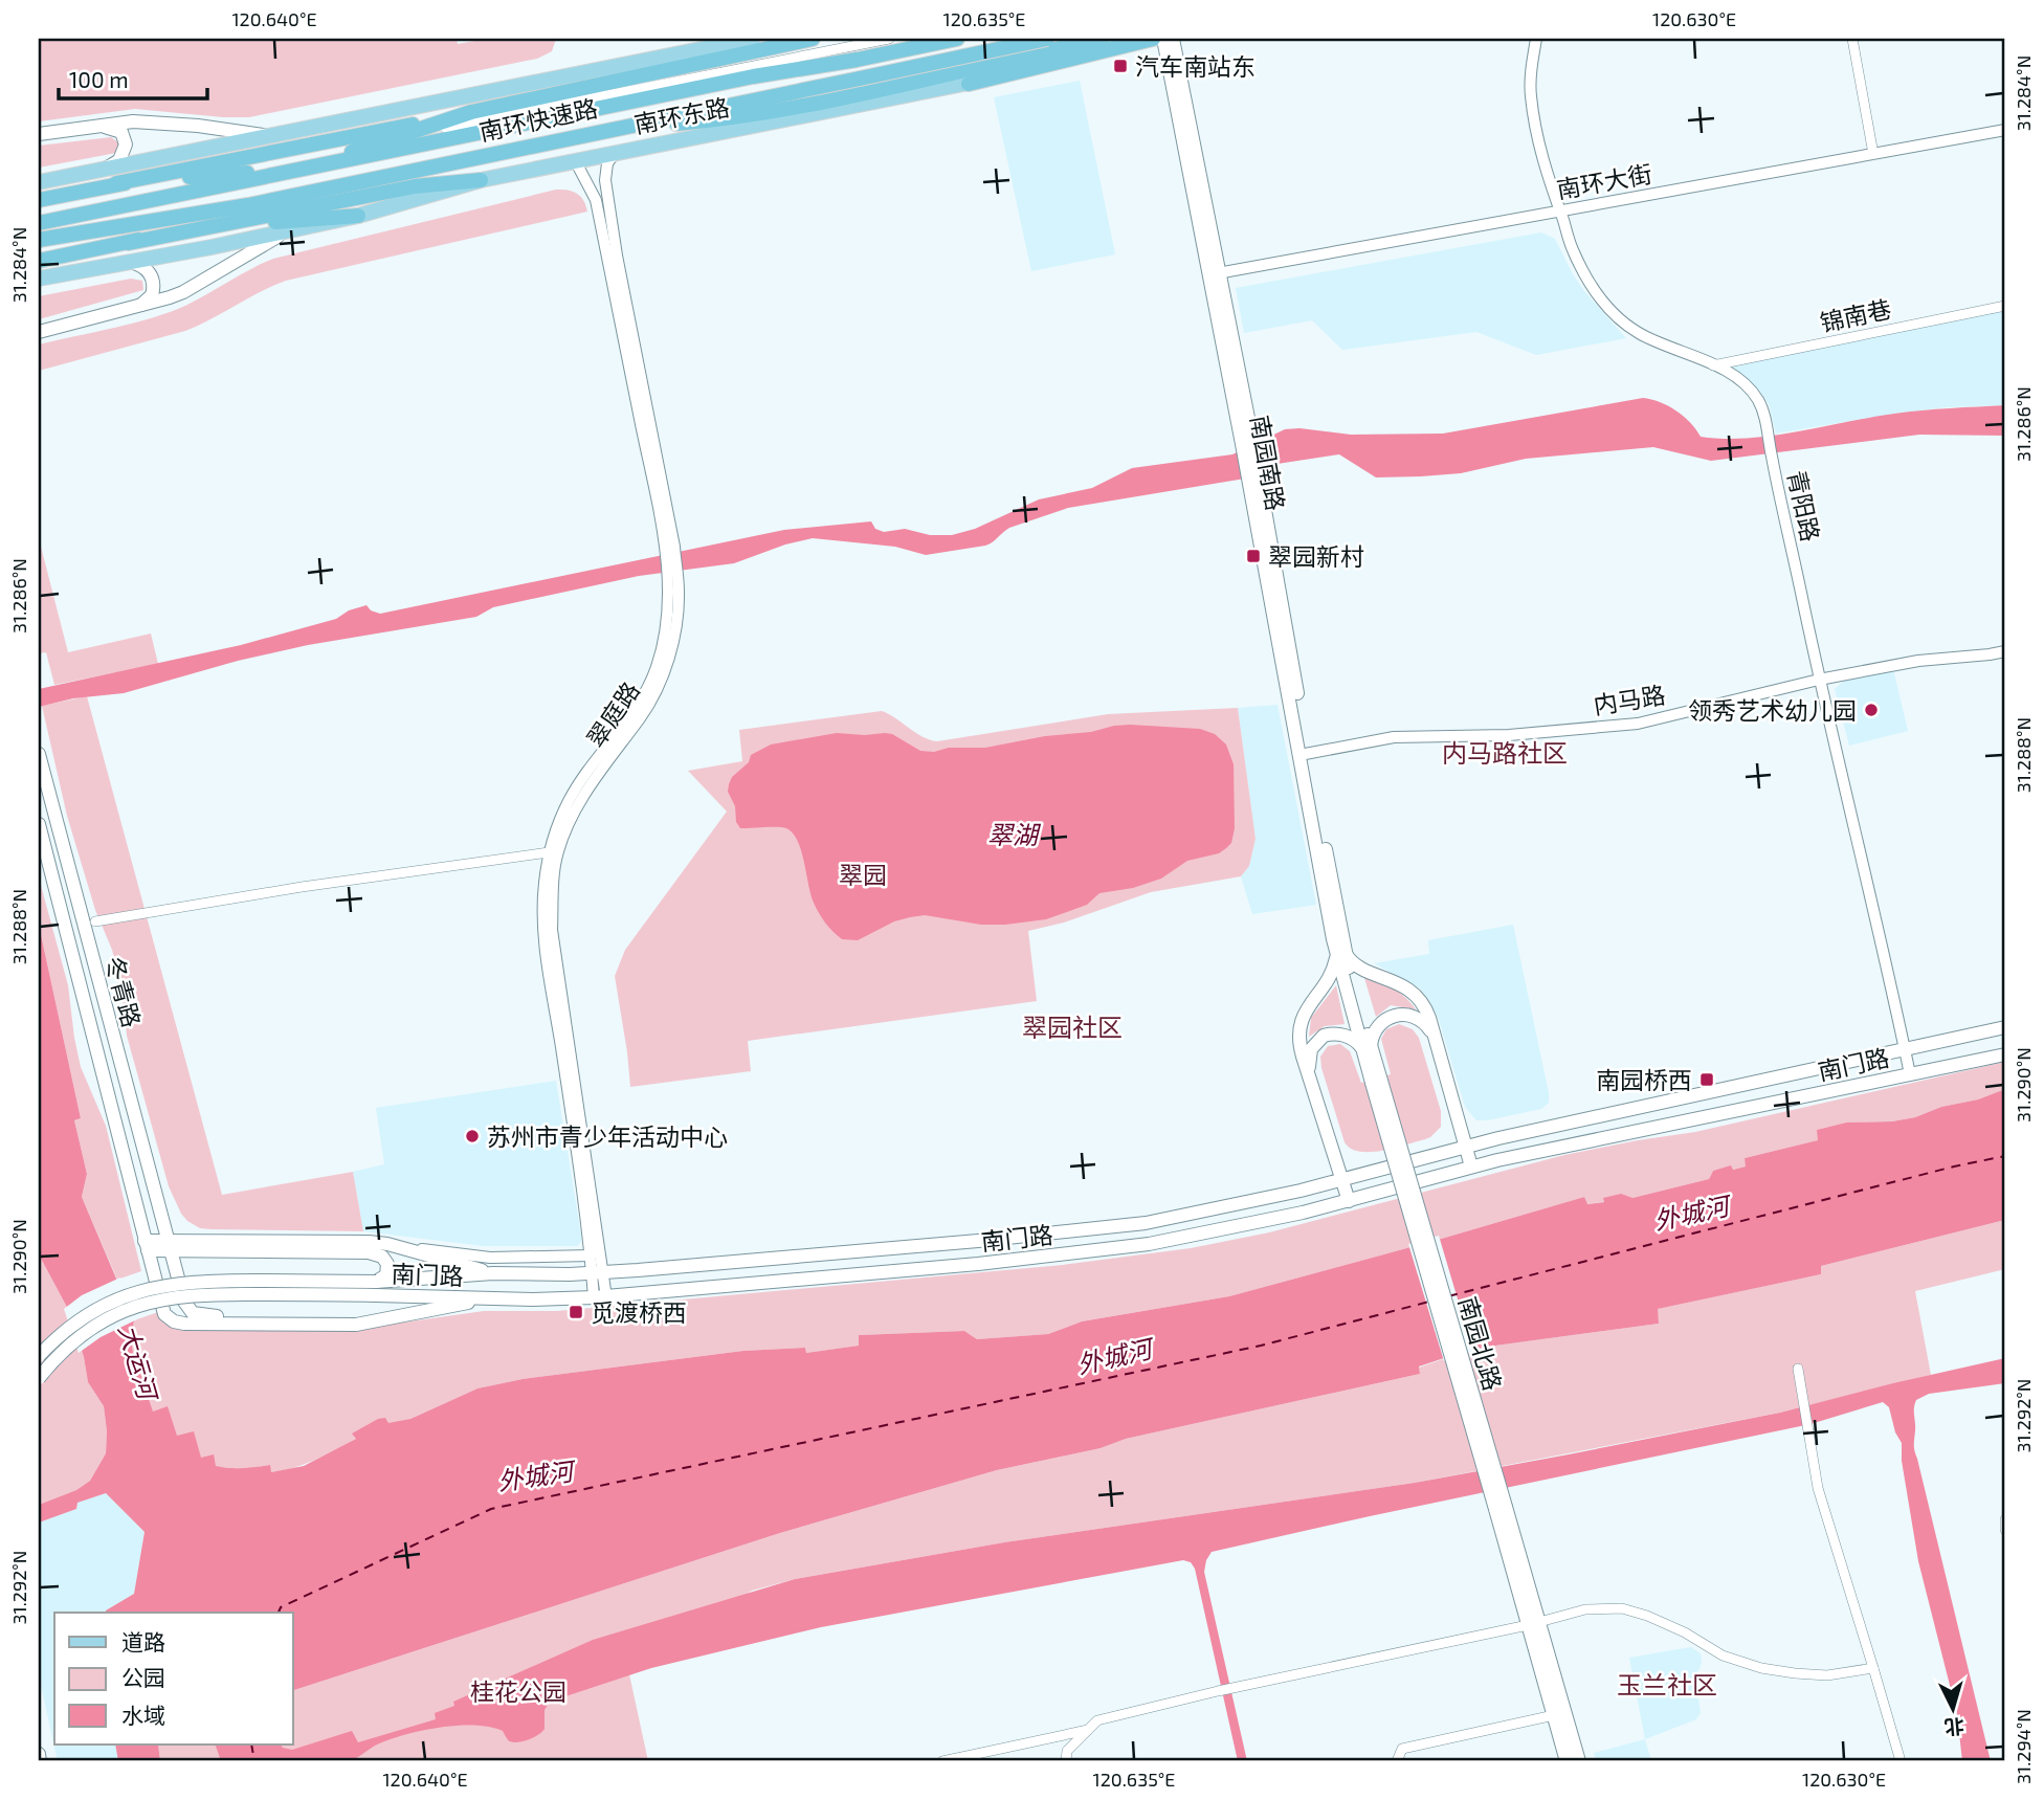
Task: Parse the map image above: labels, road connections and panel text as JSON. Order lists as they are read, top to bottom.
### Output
{
  "streets": {
    "highway": ["南环快速路"],
    "main road": [
      "南环东路",
      "南园南路",
      "冬青路",
      "南门路",
      "南园北路"
    ],
    "street": [
      "南环大街",
      "锦南巷",
      "青阳路",
      "内马路",
      "翠庭路"
    ]
  },
  "crossings": [
    ["南环东路", "翠庭路"],
    ["南环大街", "南园南路"],
    ["南环大街", "青阳路"],
    ["锦南巷", "青阳路"],
    ["南园南路", "内马路"],
    ["南园南路", "南园北路"],
    ["青阳路", "内马路"],
    ["青阳路", "南门路"],
    ["翠庭路", "南门路"],
    ["冬青路", "南门路"]
  ],
  "districts": ["内马路社区", "翠园社区", "玉兰社区"],
  "water": ["翠湖", "外城河", "大运河"],
  "parks": ["翠园", "桂花公园"],
  "places": {
    "transit": [
      "汽车南站东",
      "翠园新村",
      "南园桥西",
      "觅渡桥西"
    ],
    "other": ["领秀艺术幼儿园", "苏州市青少年活动中心"]
  },
  "legend": ["道路", "公园", "水域"],
  "scale_bar": "100 m",
  "north": "bottom",
  "coordinates": [
    "120.640°E",
    "120.635°E",
    "120.630°E",
    "31.284°N",
    "31.286°N",
    "31.288°N",
    "31.290°N",
    "31.292°N",
    "31.294°N"
  ]
}
